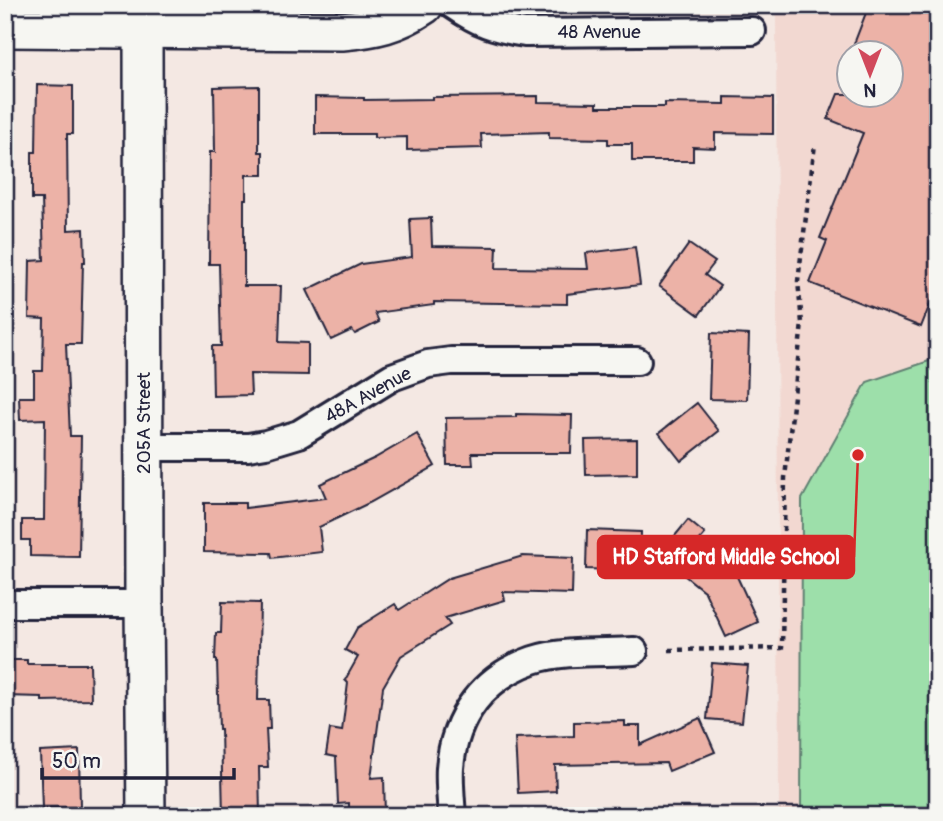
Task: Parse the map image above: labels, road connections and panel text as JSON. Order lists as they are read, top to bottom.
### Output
{
  "streets": {
    "street": ["48 Avenue", "48A Avenue", "205A Street"]
  },
  "crossings": [
    ["48A Avenue", "205A Street"]
  ],
  "places": ["HD Stafford Middle School"],
  "scale_bar": "50 m",
  "north": "bottom"
}
